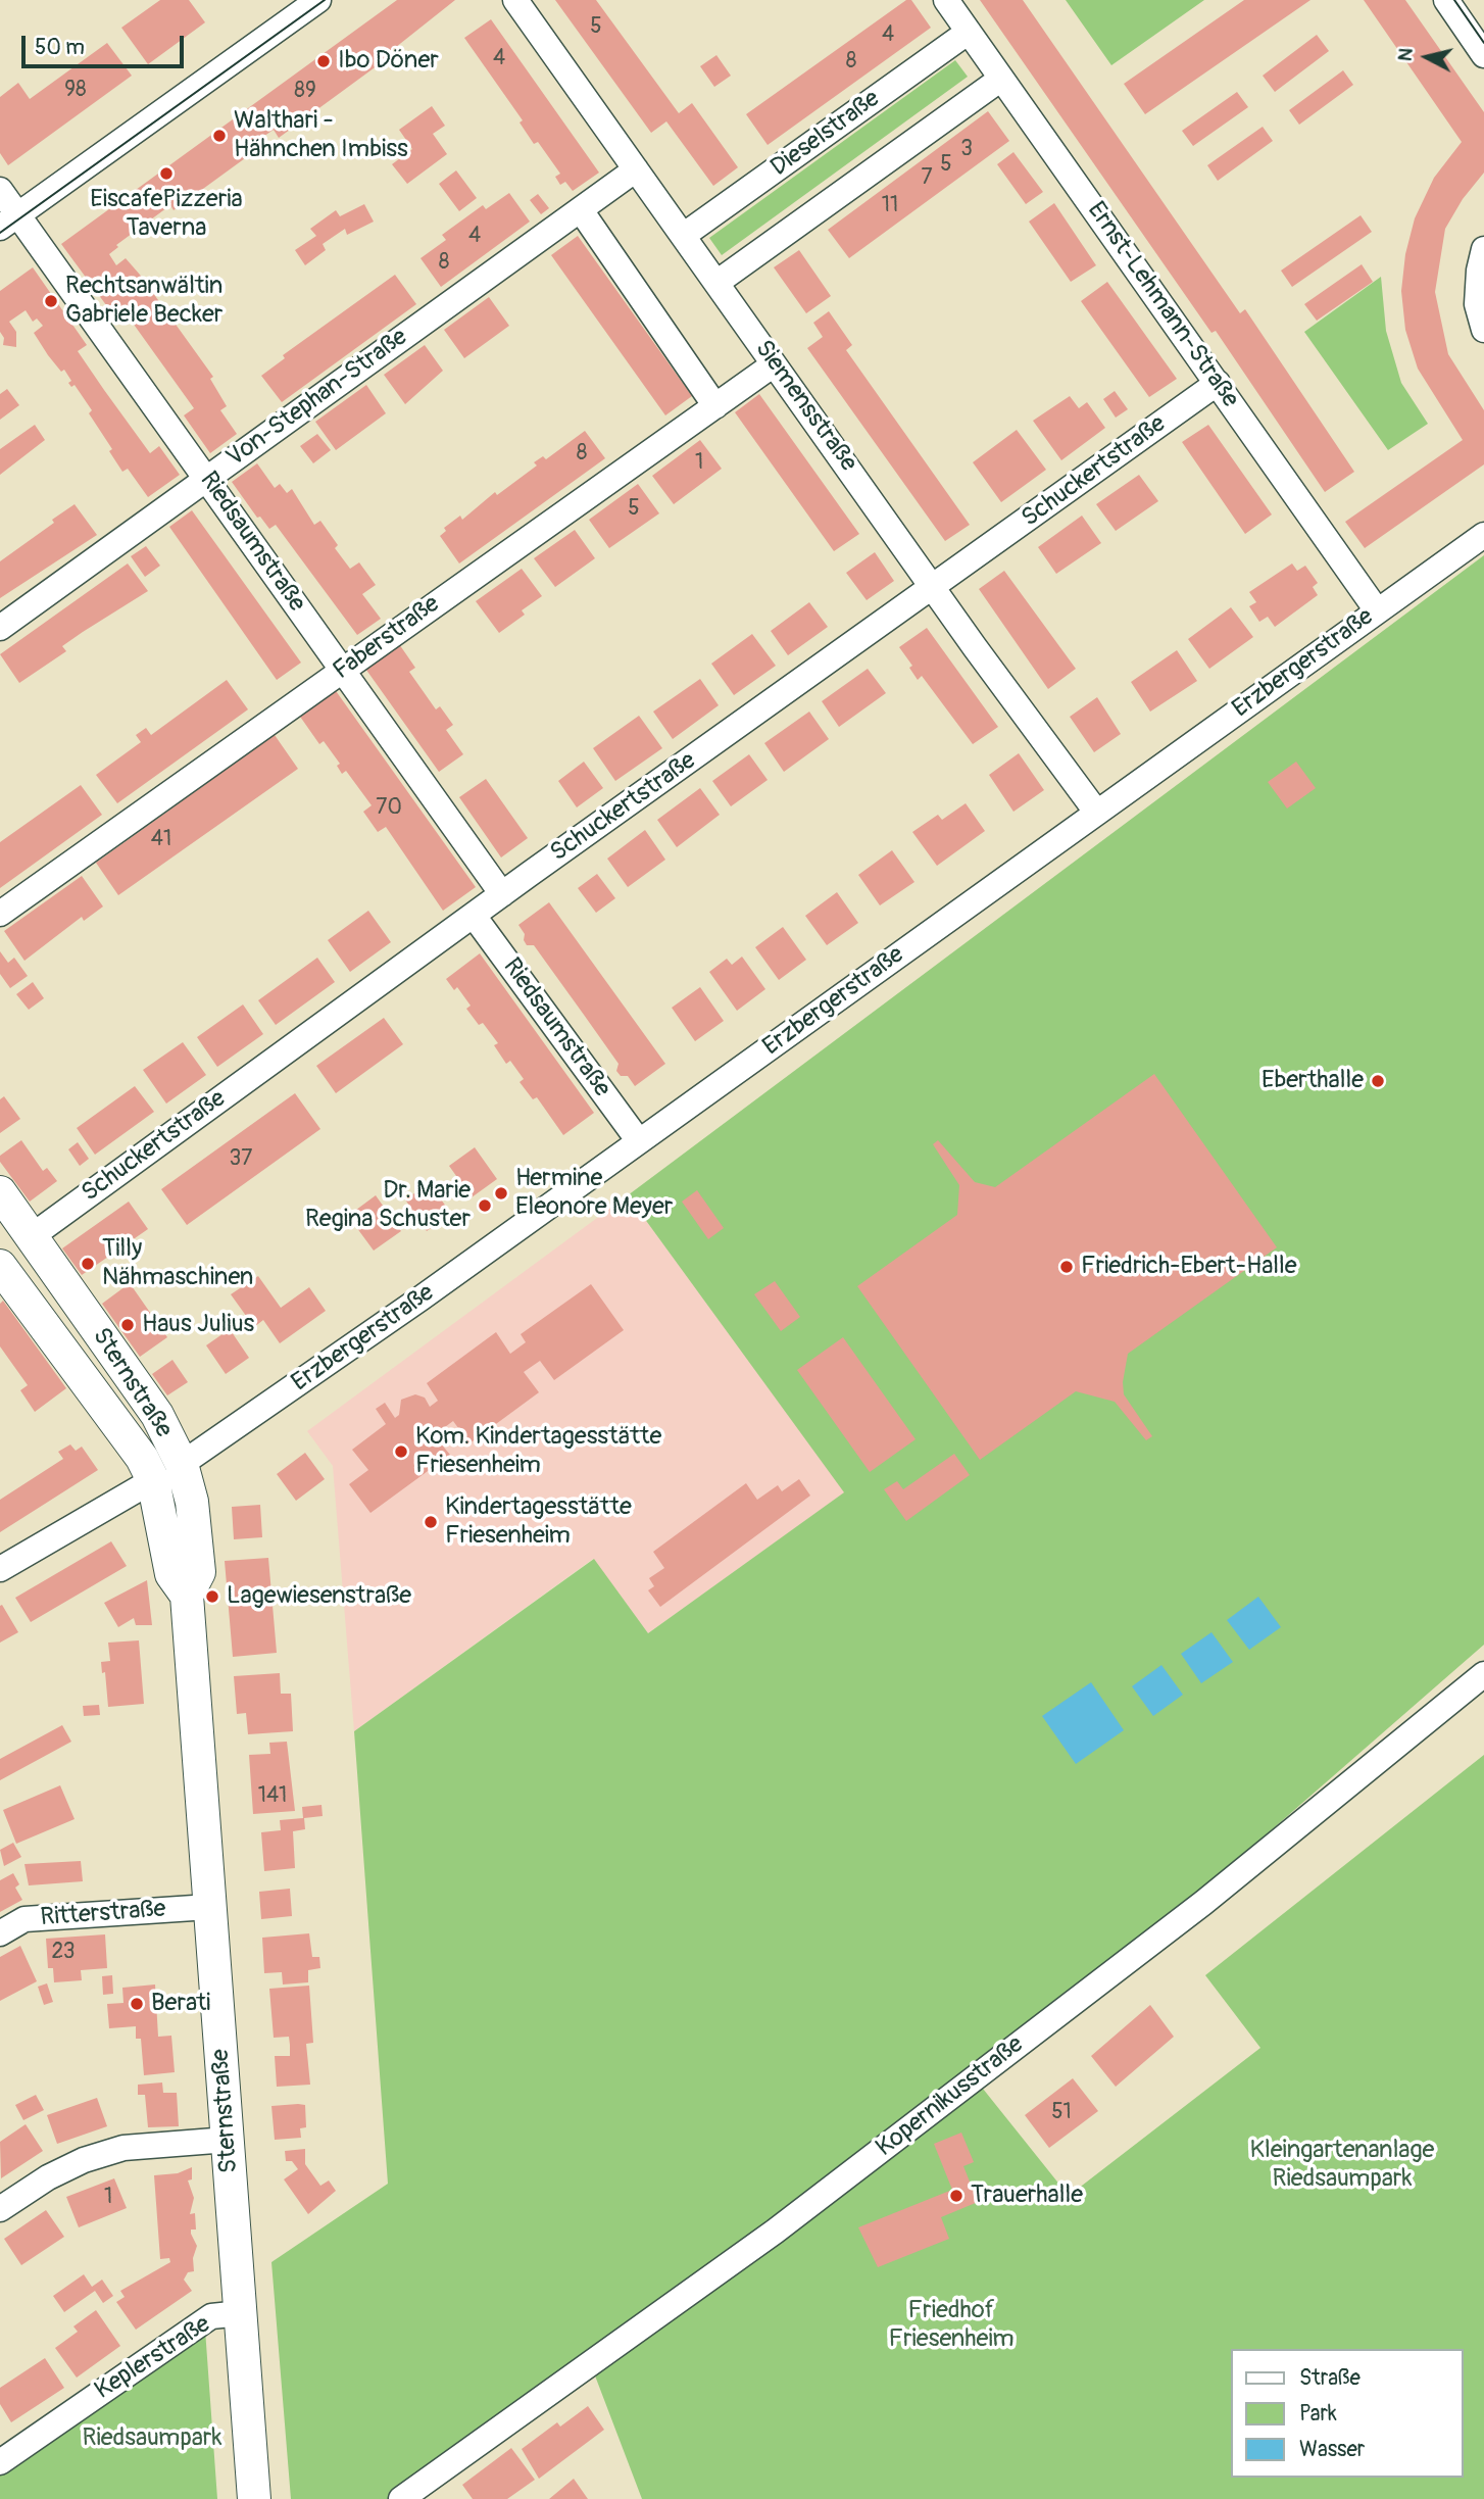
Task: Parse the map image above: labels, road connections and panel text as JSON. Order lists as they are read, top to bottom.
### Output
{
  "streets": {
    "main road": ["Sternstraße"],
    "street": [
      "Dieselstraße",
      "Ernst-Lehmann-Straße",
      "Von-Stephan-Straße",
      "Siemensstraße",
      "Schuckertstraße",
      "Riedsaumstraße",
      "Faberstraße",
      "Erzbergerstraße",
      "Ritterstraße",
      "Kopernikusstraße",
      "Keplerstraße"
    ]
  },
  "crossings": [
    ["Dieselstraße", "Ernst-Lehmann-Straße"],
    ["Dieselstraße", "Siemensstraße"],
    ["Ernst-Lehmann-Straße", "Schuckertstraße"],
    ["Ernst-Lehmann-Straße", "Erzbergerstraße"],
    ["Von-Stephan-Straße", "Siemensstraße"],
    ["Von-Stephan-Straße", "Riedsaumstraße"],
    ["Siemensstraße", "Schuckertstraße"],
    ["Siemensstraße", "Faberstraße"],
    ["Siemensstraße", "Erzbergerstraße"],
    ["Schuckertstraße", "Riedsaumstraße"],
    ["Schuckertstraße", "Sternstraße"],
    ["Riedsaumstraße", "Faberstraße"],
    ["Riedsaumstraße", "Erzbergerstraße"],
    ["Erzbergerstraße", "Sternstraße"],
    ["Sternstraße", "Ritterstraße"],
    ["Sternstraße", "Keplerstraße"]
  ],
  "parks": ["Kleingartenanlage Riedsaumpark", "Friedhof Friesenheim", "Riedsaumpark"],
  "places": [
    "Ibo Döner",
    "Walthari - Hähnchen Imbiss",
    "EiscafePizzeria Taverna",
    "Rechtsanwältin Gabriele Becker",
    "Eberthalle",
    "Hermine Eleonore Meyer",
    "Dr. Marie Regina Schuster",
    "Tilly Nähmaschinen",
    "Friedrich-Ebert-Halle",
    "Haus Julius",
    "Kom. Kindertagesstätte Friesenheim",
    "Kindertagesstätte Friesenheim",
    "Lagewiesenstraße",
    "Berati",
    "Trauerhalle"
  ],
  "house_numbers": [
    "5",
    "4",
    "4",
    "8",
    "98",
    "89",
    "3",
    "5",
    "7",
    "11",
    "4",
    "8",
    "8",
    "1",
    "5",
    "70",
    "41",
    "37",
    "141",
    "23",
    "51",
    "1"
  ],
  "legend": ["Straße", "Park", "Wasser"],
  "scale_bar": "50 m",
  "north": "left"
}
